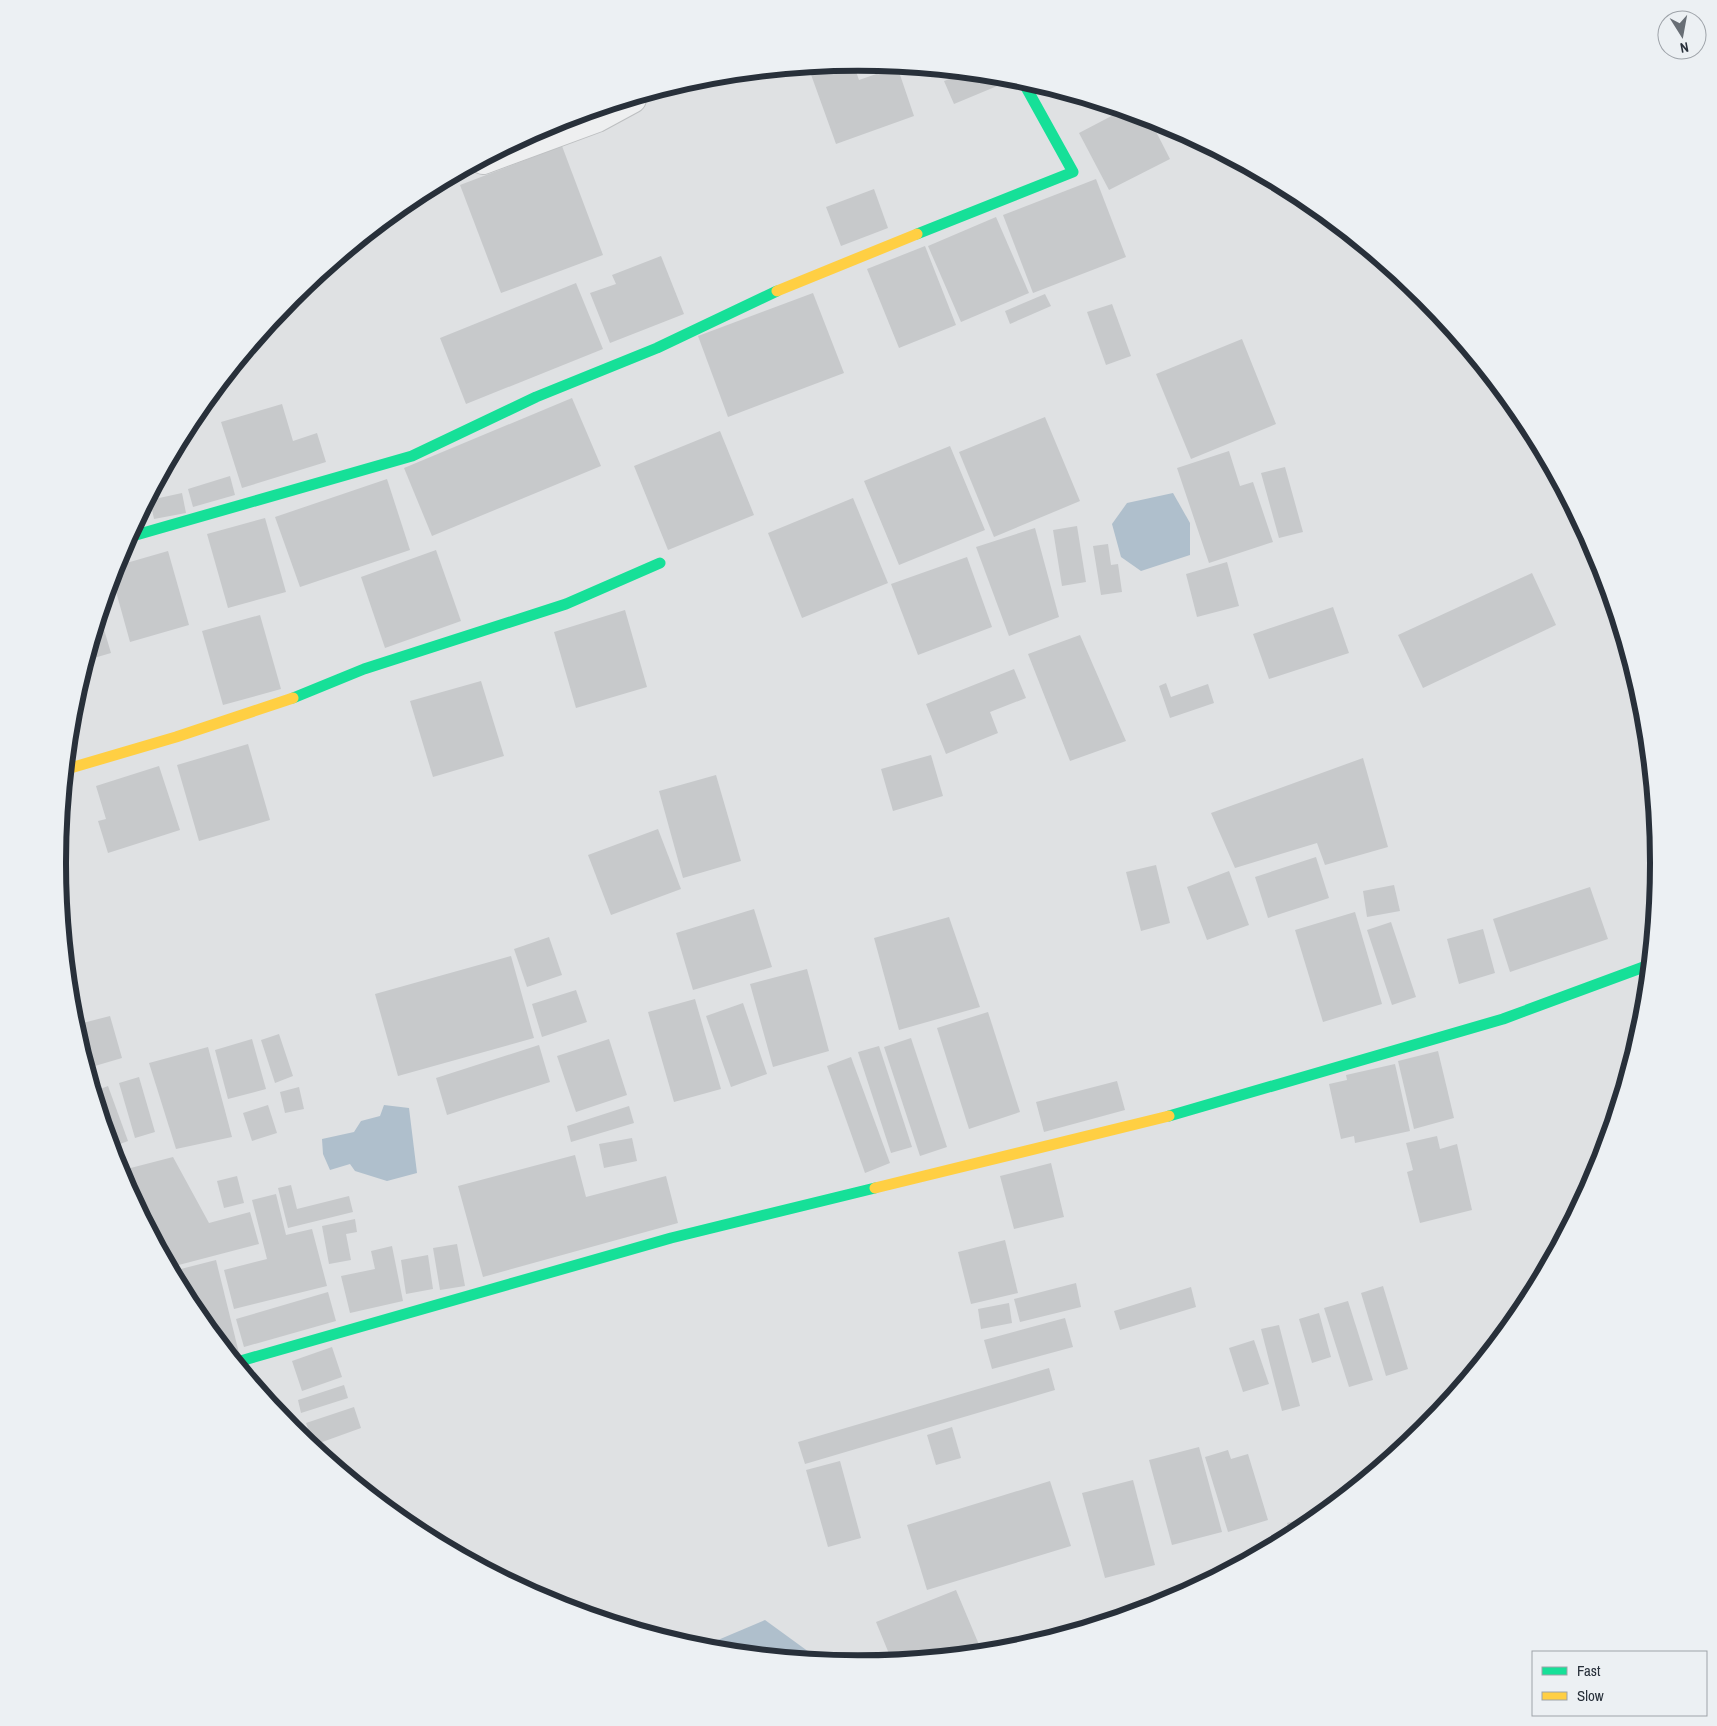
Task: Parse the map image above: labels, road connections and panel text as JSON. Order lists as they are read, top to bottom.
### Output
{
  "legend": ["Fast", "Slow"],
  "north": "bottom"
}
